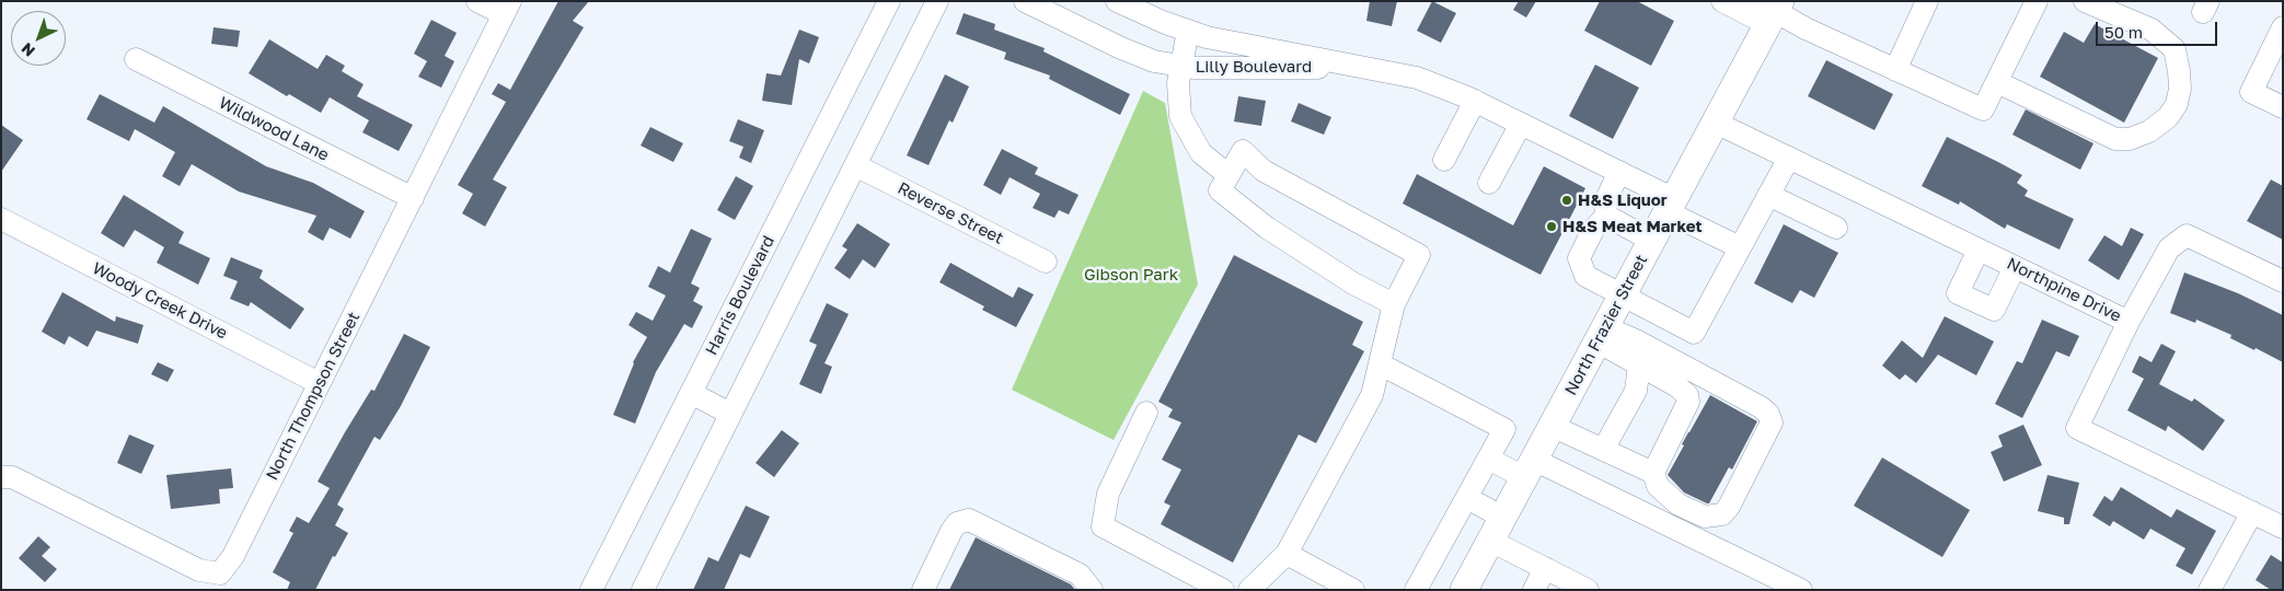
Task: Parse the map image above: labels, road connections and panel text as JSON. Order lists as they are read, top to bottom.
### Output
{
  "streets": {
    "main road": ["North Frazier Street"],
    "street": [
      "Lilly Boulevard",
      "Wildwood Lane",
      "Reverse Street",
      "Northpine Drive",
      "Harris Boulevard",
      "Woody Creek Drive",
      "North Thompson Street"
    ]
  },
  "crossings": [
    ["Lilly Boulevard", "North Frazier Street"],
    ["Wildwood Lane", "North Thompson Street"],
    ["Northpine Drive", "North Frazier Street"],
    ["Woody Creek Drive", "North Thompson Street"]
  ],
  "parks": ["Gibson Park"],
  "places": ["H&S Liquor", "H&S Meat Market"],
  "scale_bar": "50 m",
  "north": "bottom left"
}
